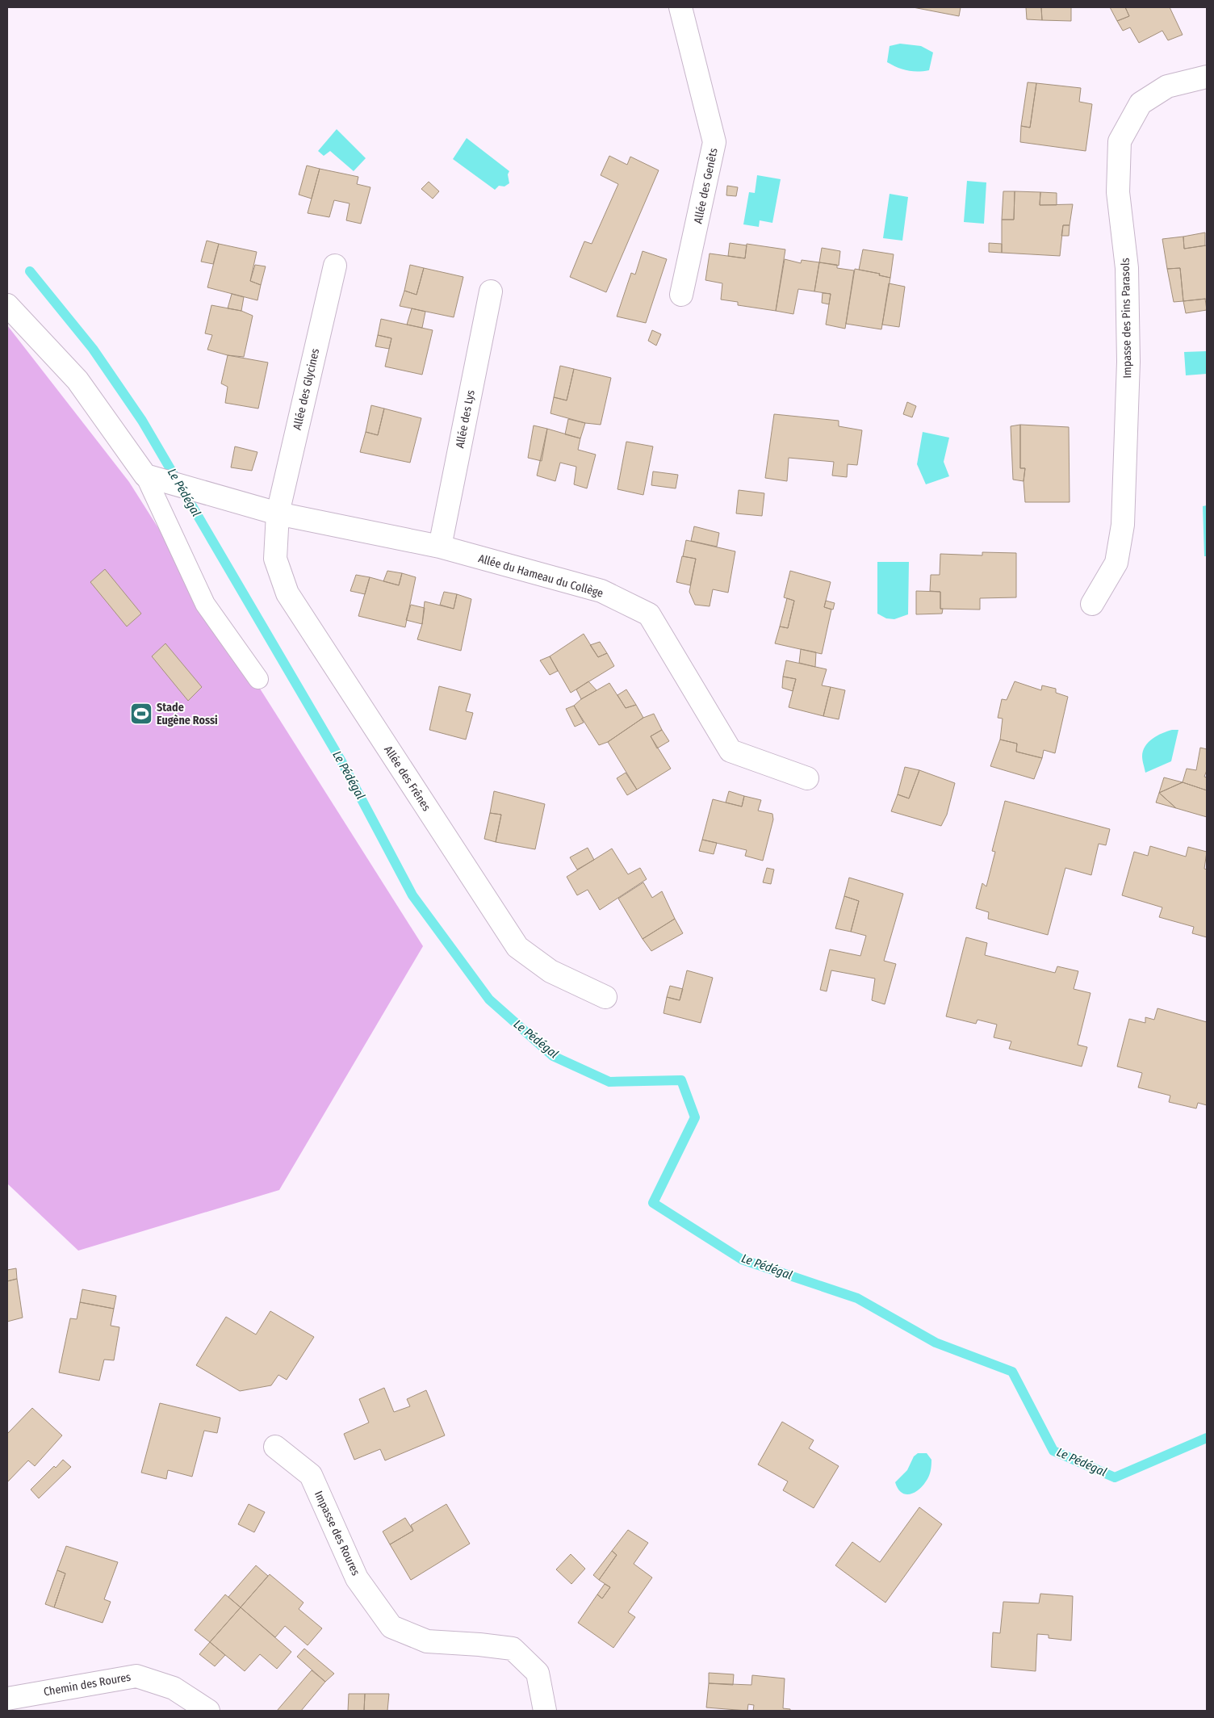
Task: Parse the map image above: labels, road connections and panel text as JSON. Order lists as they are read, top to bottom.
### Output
{
  "streets": {
    "street": [
      "Allée des Genêts",
      "Impasse des Pins Parasols",
      "Allée des Glycines",
      "Allée des Lys",
      "Allée du Hameau du Collège",
      "Allée des Frênes",
      "Impasse des Roures",
      "Chemin des Roures"
    ]
  },
  "crossings": [
    ["Allée des Glycines", "Allée du Hameau du Collège"],
    ["Allée des Glycines", "Allée des Frênes"],
    ["Allée des Lys", "Allée du Hameau du Collège"],
    ["Allée du Hameau du Collège", "Allée des Frênes"]
  ],
  "water": ["Le Pédégal"],
  "places": {
    "sports": ["Stade Eugène Rossi"]
  }
}
